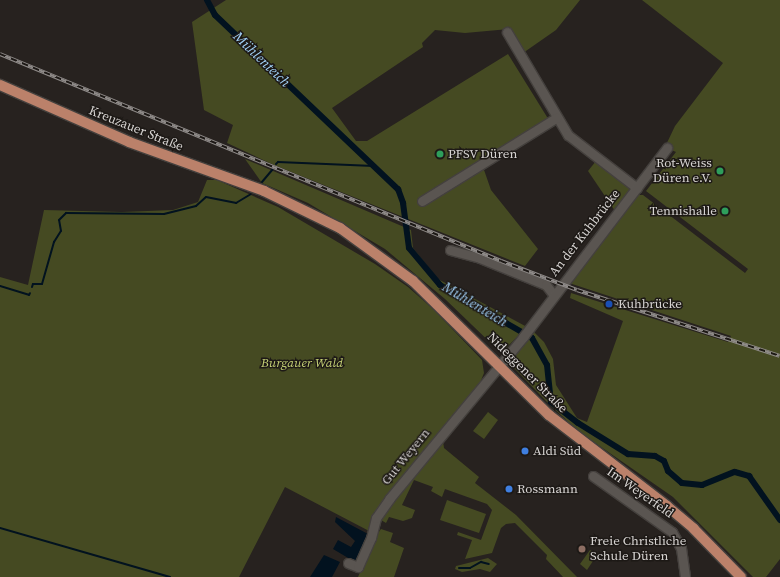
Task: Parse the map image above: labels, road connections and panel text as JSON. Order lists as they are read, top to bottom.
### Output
{
  "streets": {
    "main road": ["Kreuzauer Straße", "Nideggener Straße"],
    "street": ["An der Kuhbrücke", "Gut Weyern", "Im Weyerfeld"]
  },
  "crossings": [
    ["Kreuzauer Straße", "Nideggener Straße"],
    ["An der Kuhbrücke", "Nideggener Straße"],
    ["An der Kuhbrücke", "Gut Weyern"],
    ["Nideggener Straße", "Gut Weyern"]
  ],
  "water": ["Mühlenteich"],
  "parks": ["Burgauer Wald"],
  "places": [
    "PFSV Düren",
    "Rot-Weiss Düren e.V.",
    "Tennishalle",
    "Kuhbrücke",
    "Aldi Süd",
    "Rossmann",
    "Freie Christliche Schule Düren"
  ]
}
